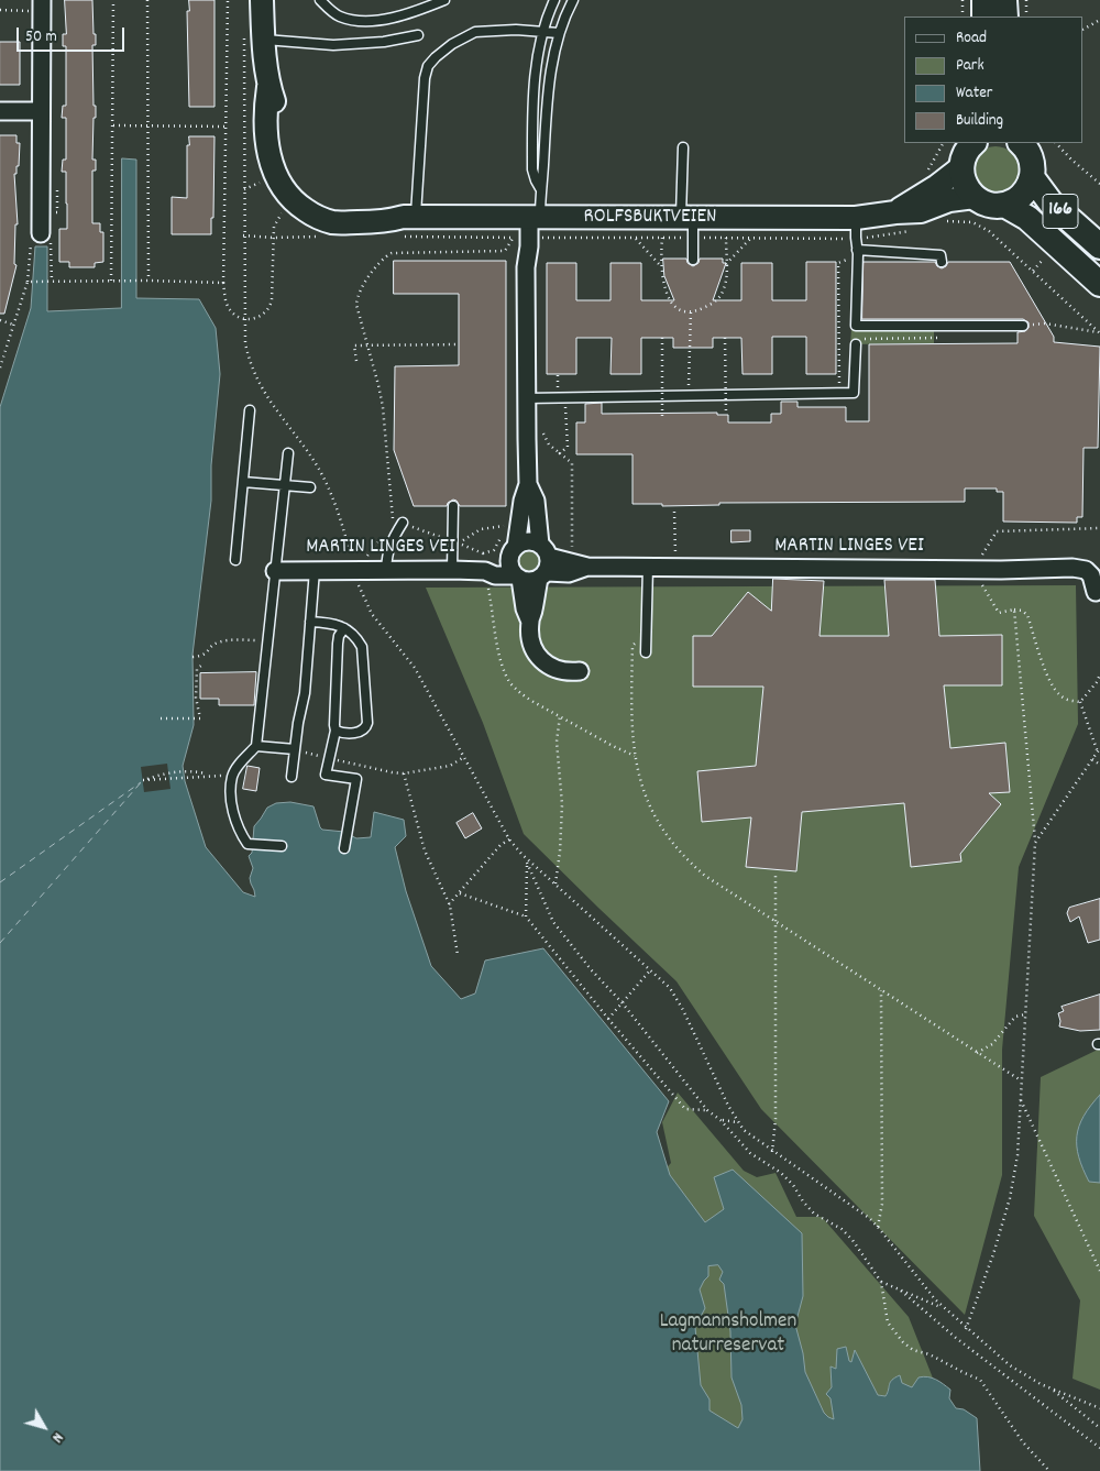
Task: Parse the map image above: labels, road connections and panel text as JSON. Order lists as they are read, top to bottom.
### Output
{
  "streets": {
    "main road": ["166"],
    "street": ["ROLFSBUKTVEIEN", "MARTIN LINGES VEI"]
  },
  "crossings": [
    ["166", "ROLFSBUKTVEIEN"]
  ],
  "parks": ["Lagmannsholmen naturreservat"],
  "legend": [
    "Road",
    "Park",
    "Water",
    "Building"
  ],
  "scale_bar": "50 m",
  "north": "bottom right"
}
